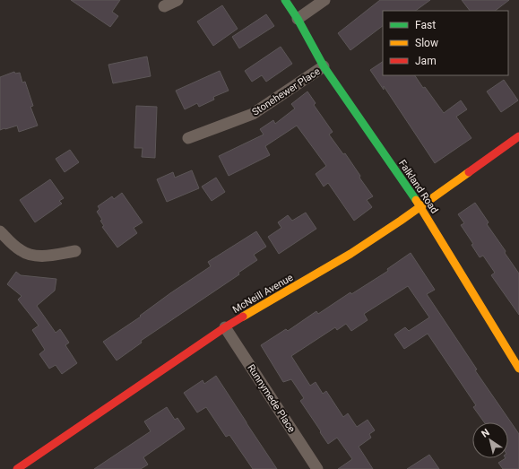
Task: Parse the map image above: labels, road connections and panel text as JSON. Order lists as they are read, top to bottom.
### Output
{
  "streets": {
    "street": [
      "Stonehewer Place",
      "Falkland Road",
      "McNeill Avenue",
      "Runnymede Place"
    ]
  },
  "crossings": [
    ["Stonehewer Place", "Falkland Road"],
    ["Falkland Road", "McNeill Avenue"],
    ["McNeill Avenue", "Runnymede Place"]
  ],
  "legend": ["Fast", "Slow", "Jam"],
  "north": "top left"
}
